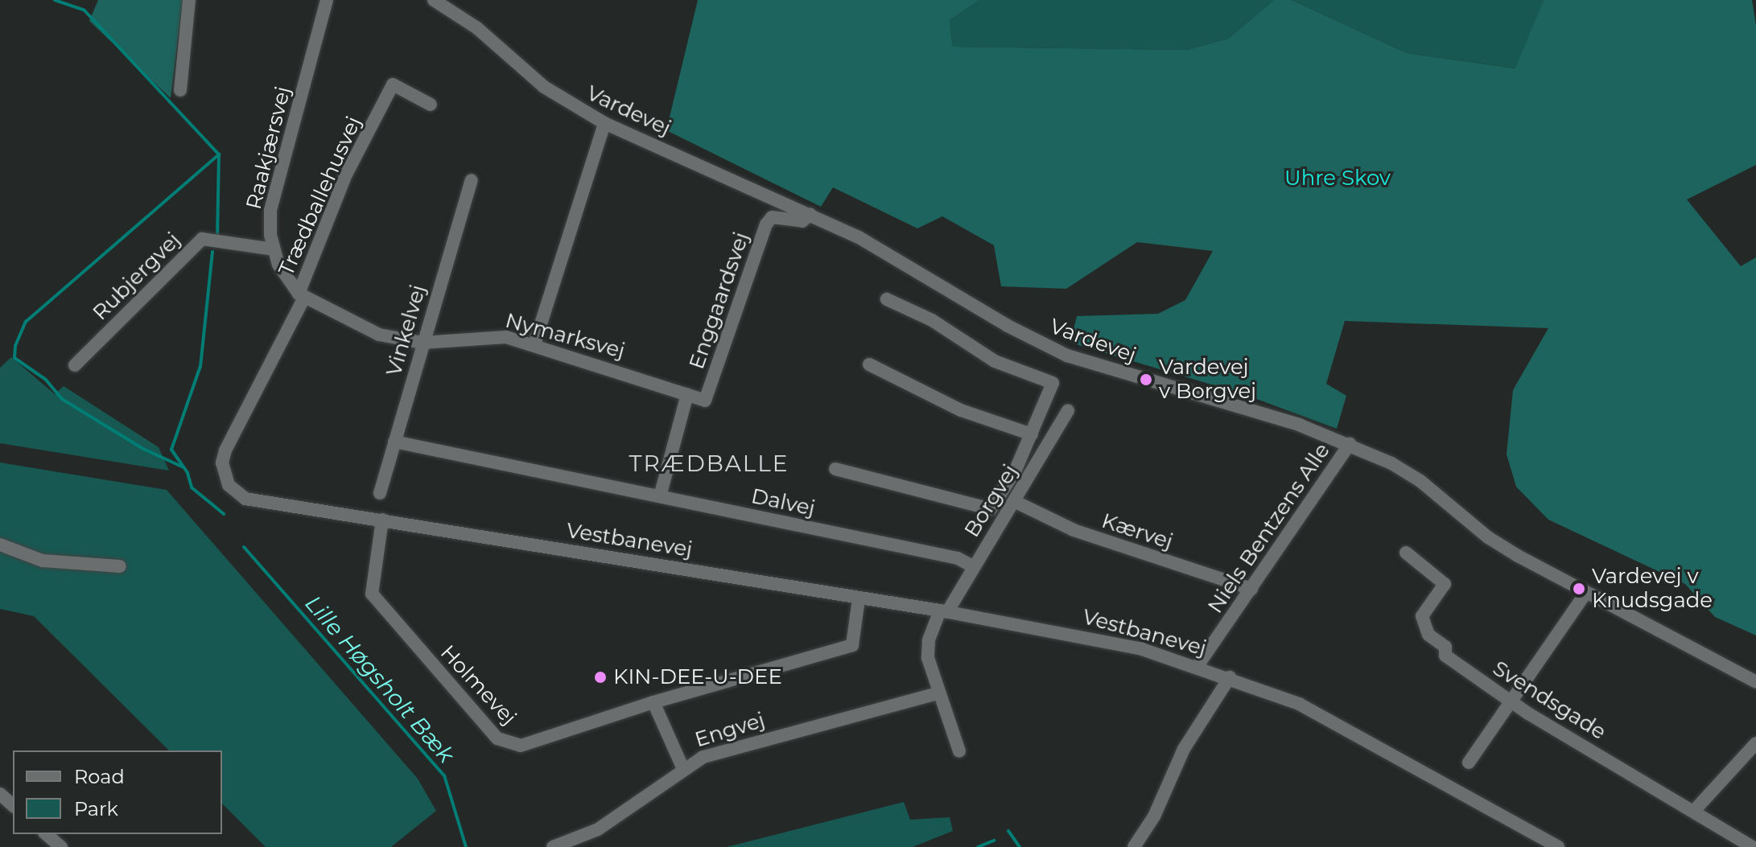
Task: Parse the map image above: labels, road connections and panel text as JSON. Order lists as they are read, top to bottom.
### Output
{
  "streets": {
    "street": [
      "Vardevej",
      "Raakjærsvej",
      "Trædballehusvej",
      "Rubjergvej",
      "Enggaardsvej",
      "Vinkelvej",
      "Nymarksvej",
      "Borgvej",
      "Dalvej",
      "Niels Bentzens Alle",
      "Kærvej",
      "Vestbanevej",
      "Holmevej",
      "Svendsgade",
      "Engvej"
    ]
  },
  "crossings": [
    ["Vardevej", "Enggaardsvej"],
    ["Vardevej", "Niels Bentzens Alle"],
    ["Raakjærsvej", "Trædballehusvej"],
    ["Raakjærsvej", "Rubjergvej"],
    ["Raakjærsvej", "Nymarksvej"],
    ["Raakjærsvej", "Vestbanevej"],
    ["Trædballehusvej", "Nymarksvej"],
    ["Trædballehusvej", "Vestbanevej"],
    ["Enggaardsvej", "Nymarksvej"],
    ["Enggaardsvej", "Dalvej"],
    ["Vinkelvej", "Nymarksvej"],
    ["Vinkelvej", "Dalvej"],
    ["Nymarksvej", "Vestbanevej"],
    ["Borgvej", "Dalvej"],
    ["Borgvej", "Kærvej"],
    ["Borgvej", "Vestbanevej"],
    ["Borgvej", "Engvej"],
    ["Niels Bentzens Alle", "Kærvej"],
    ["Niels Bentzens Alle", "Vestbanevej"],
    ["Vestbanevej", "Holmevej"]
  ],
  "districts": ["TRÆDBALLE"],
  "water": ["Lille Høgsholt Bæk"],
  "parks": ["Uhre Skov"],
  "places": ["Vardevej v Borgvej", "Vardevej v Knudsgade", "KIN-DEE-U-DEE"],
  "legend": ["Road", "Park"]
}
